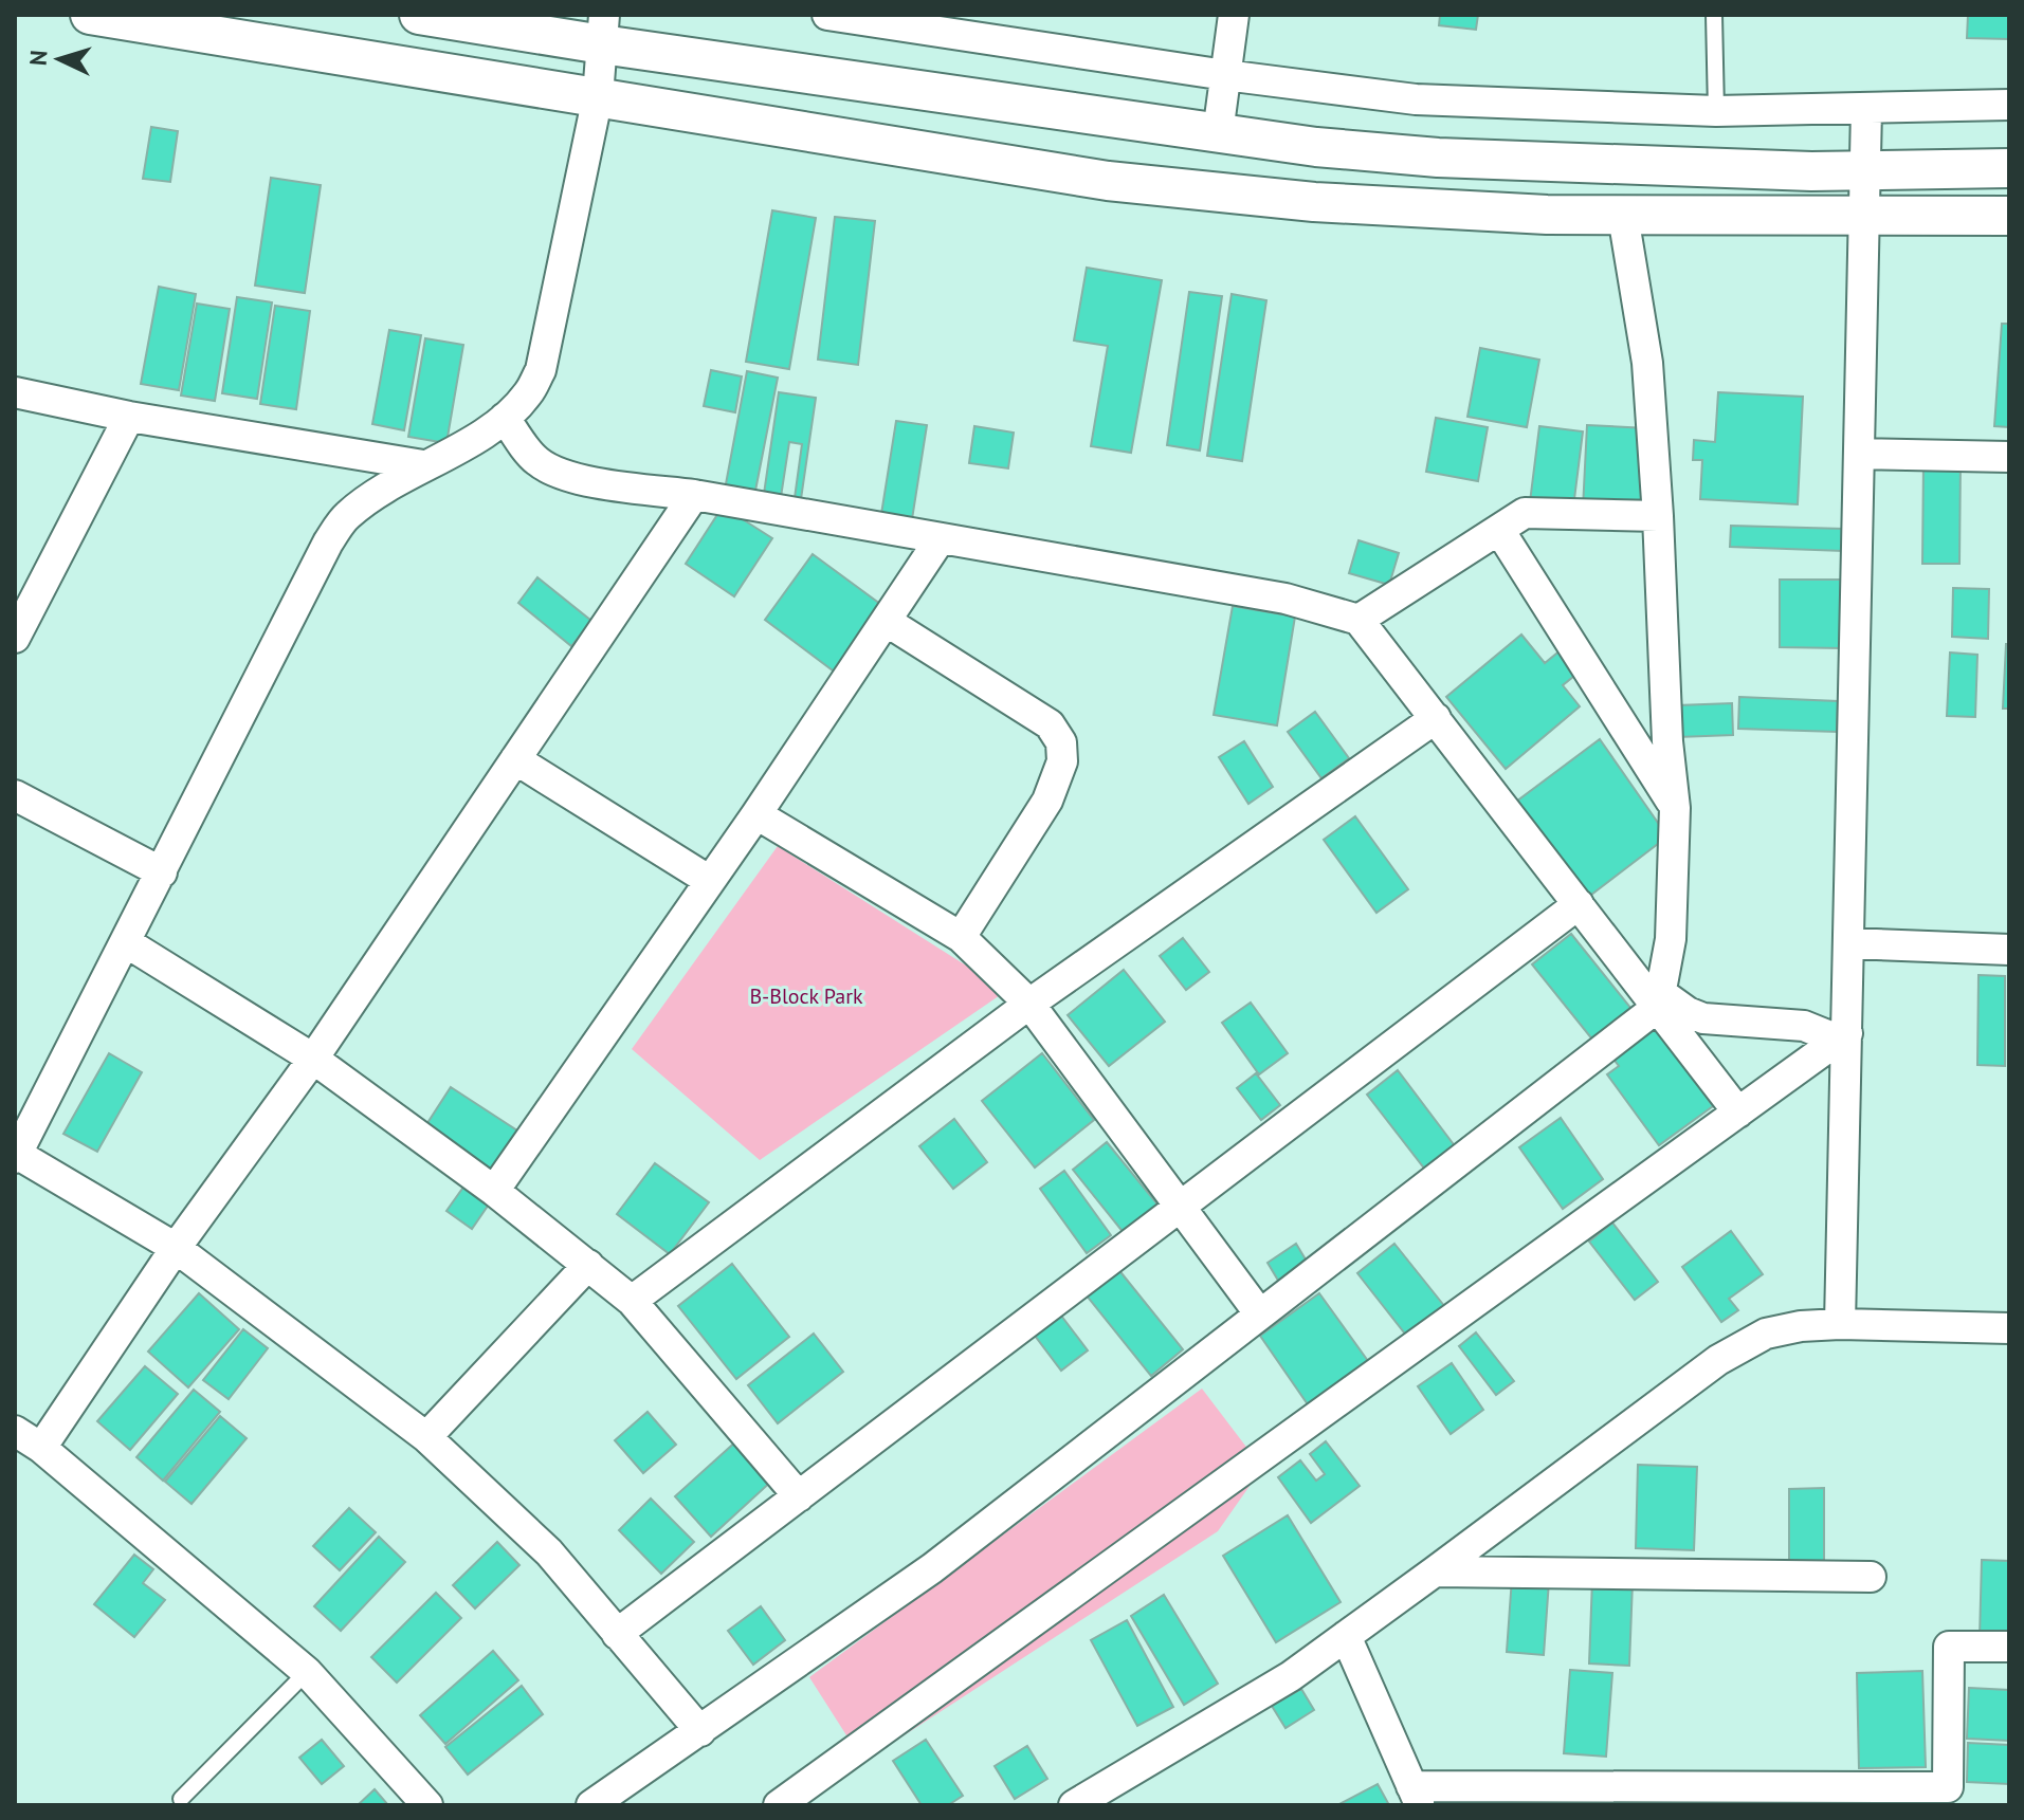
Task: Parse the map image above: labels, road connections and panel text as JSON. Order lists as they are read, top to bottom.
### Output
{
  "parks": ["B-Block Park"],
  "north": "left"
}
